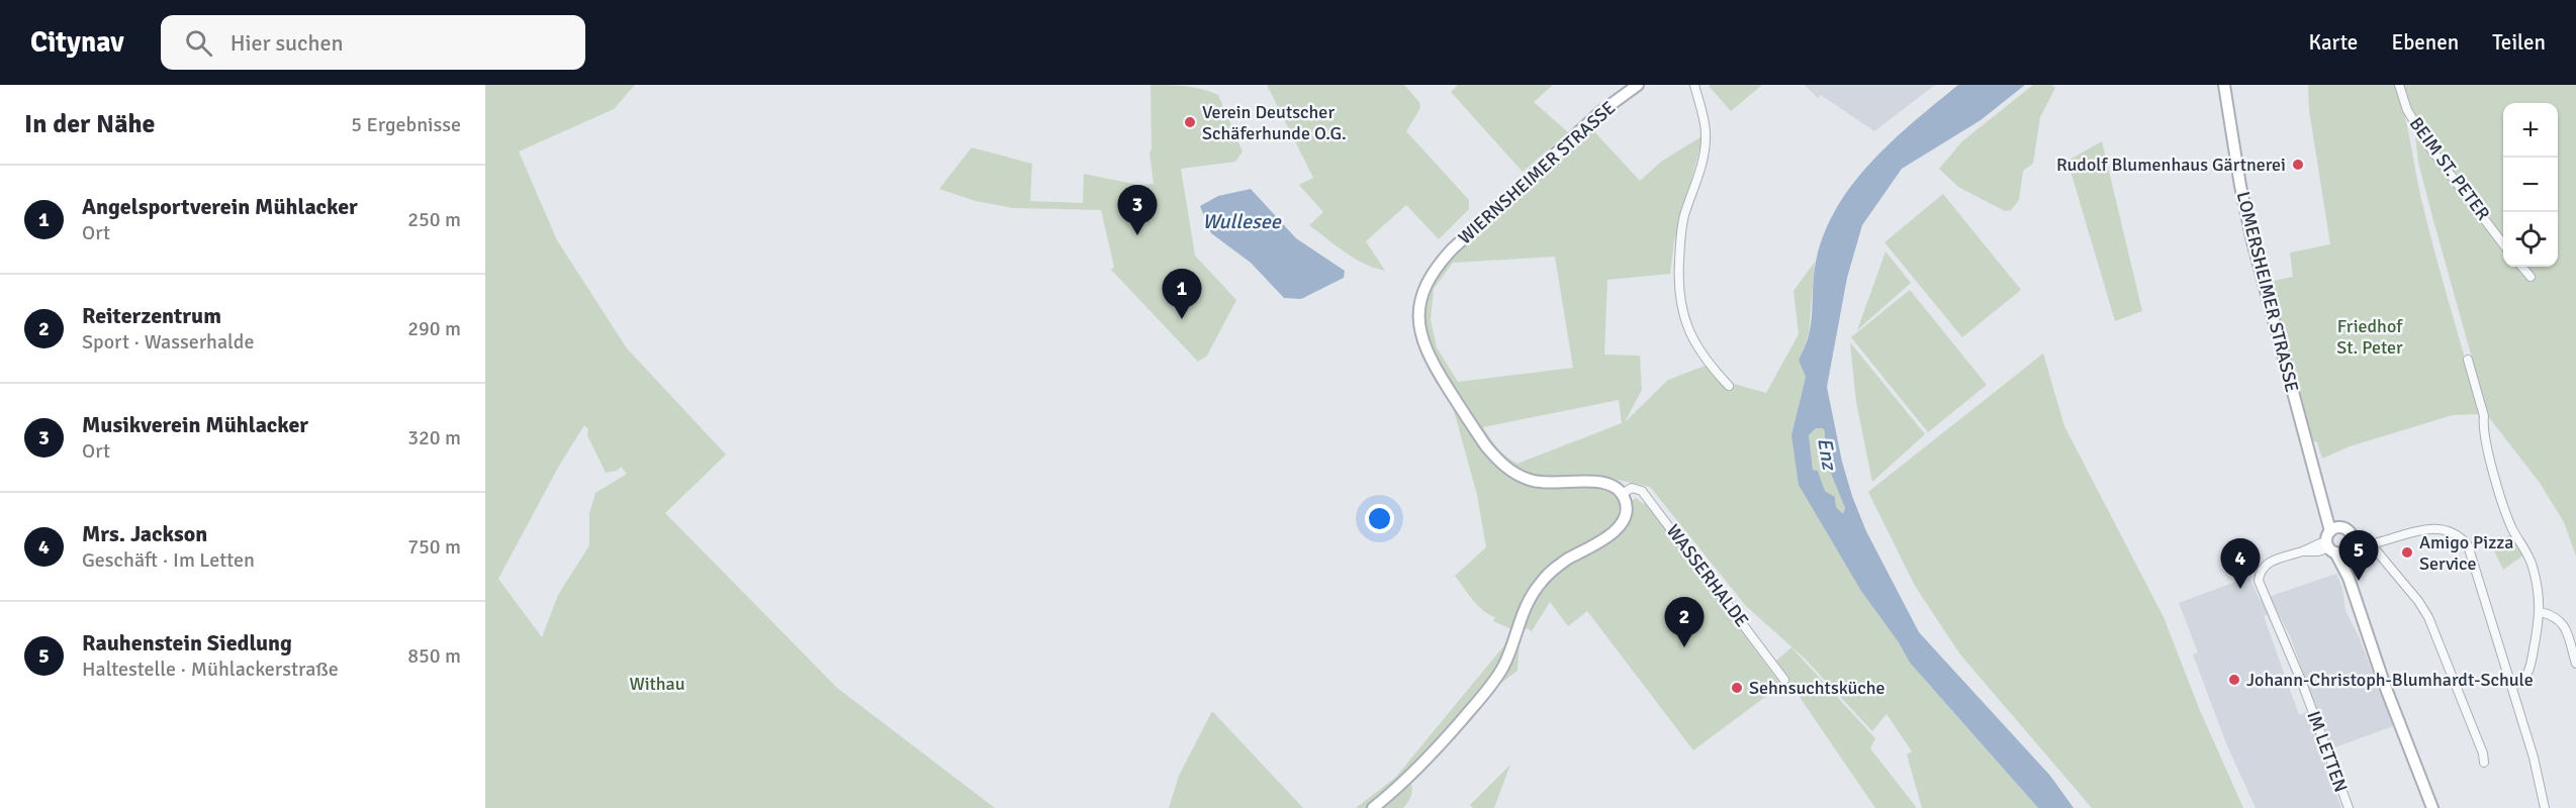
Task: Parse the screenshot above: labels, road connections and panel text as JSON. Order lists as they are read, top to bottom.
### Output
{
  "streets": {
    "main road": ["WIERNSHEIMER STRASSE", "LOMERSHEIMER STRASSE"],
    "street": ["BEIM ST. PETER", "WASSERHALDE", "IM LETTEN"]
  },
  "crossings": [
    ["WIERNSHEIMER STRASSE", "WASSERHALDE"],
    ["LOMERSHEIMER STRASSE", "IM LETTEN"]
  ],
  "water": ["Wullesee", "Enz"],
  "parks": ["Friedhof St. Peter", "Withau"],
  "places": [
    "Verein Deutscher Schäferhunde O.G.",
    "Rudolf Blumenhaus Gärtnerei",
    "Amigo Pizza Service",
    "Johann-Christoph-Blumhardt-Schule",
    "Sehnsuchtsküche"
  ],
  "page": {
    "header": "Citynav",
    "search": "Hier suchen",
    "nav": ["Karte", "Ebenen", "Teilen"],
    "heading": ["In der Nähe", "5 Ergebnisse"],
    "map_buttons": ["+", "−"],
    "list": [
      {
        "mark": "1",
        "name": "Angelsportverein Mühlacker",
        "note": "Ort",
        "value": "250 m"
      },
      {
        "mark": "2",
        "name": "Reiterzentrum",
        "note": "Sport · Wasserhalde",
        "value": "290 m"
      },
      {
        "mark": "3",
        "name": "Musikverein Mühlacker",
        "note": "Ort",
        "value": "320 m"
      },
      {
        "mark": "4",
        "name": "Mrs. Jackson",
        "note": "Geschäft · Im Letten",
        "value": "750 m"
      },
      {
        "mark": "5",
        "name": "Rauhenstein Siedlung",
        "note": "Haltestelle · Mühlackerstraße",
        "value": "850 m"
      }
    ],
    "pins": [
      "3",
      "1",
      "5",
      "4",
      "2"
    ]
  }
}
